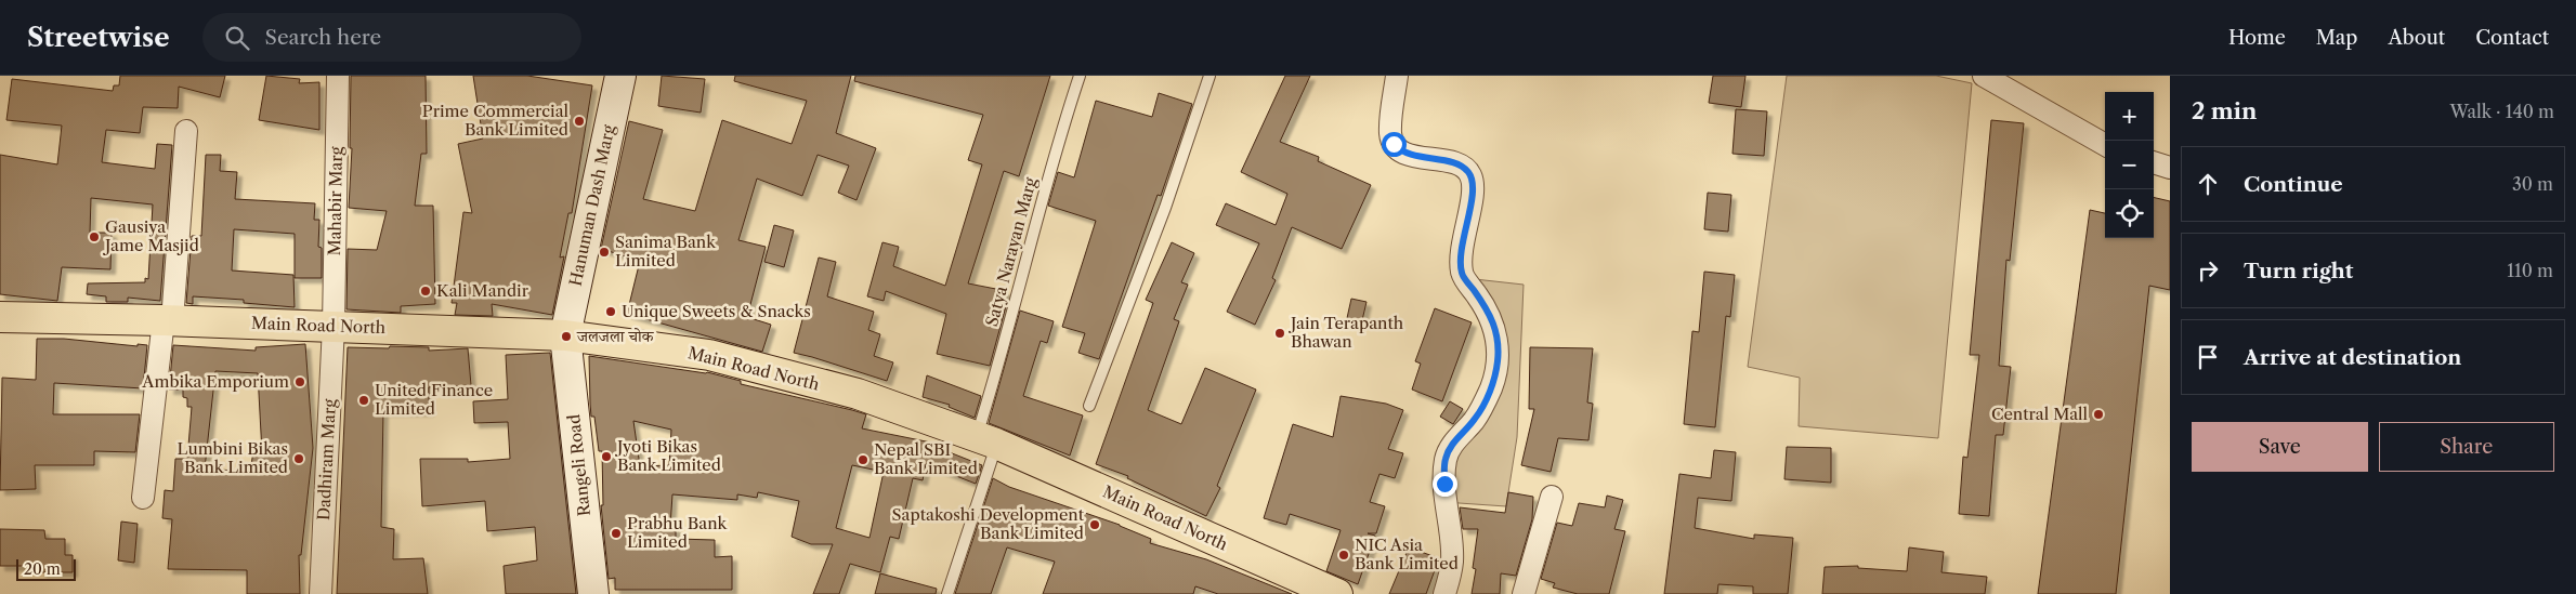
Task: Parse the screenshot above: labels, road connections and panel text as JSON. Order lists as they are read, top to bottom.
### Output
{
  "streets": {
    "main road": ["Hanuman Dash Marg", "Main Road North", "Rangeli Road"],
    "street": ["Mahabir Marg", "Dadhiram Marg"],
    "lane": ["Satya Narayan Marg"]
  },
  "crossings": [
    ["Mahabir Marg", "Main Road North"],
    ["Mahabir Marg", "Dadhiram Marg"],
    ["Hanuman Dash Marg", "Main Road North"],
    ["Hanuman Dash Marg", "Rangeli Road"],
    ["Satya Narayan Marg", "Main Road North"],
    ["Main Road North", "Dadhiram Marg"],
    ["Main Road North", "Rangeli Road"]
  ],
  "places": [
    "Prime Commercial Bank Limited",
    "Gausiya Jame Masjid",
    "Sanima Bank Limited",
    "Kali Mandir",
    "Unique Sweets & Snacks",
    "Jain Terapanth Bhawan",
    "जलजला चोक",
    "Ambika Emporium",
    "United Finance Limited",
    "Central Mall",
    "Jyoti Bikas Bank Limited",
    "Lumbini Bikas Bank Limited",
    "Nepal SBI Bank Limited",
    "Saptakoshi Development Bank Limited",
    "Prabhu Bank Limited",
    "NIC Asia Bank Limited"
  ],
  "scale_bar": "20 m",
  "page": {
    "header": "Streetwise",
    "search": "Search here",
    "nav": [
      "Home",
      "Map",
      "About",
      "Contact"
    ],
    "heading": ["2 min", "Walk · 140 m"],
    "map_buttons": ["+", "−"],
    "list": [
      ["Continue", "30 m"],
      ["Turn right", "110 m"],
      "Arrive at destination"
    ],
    "buttons": ["Save", "Share"],
    "scale": "20 m"
  }
}
